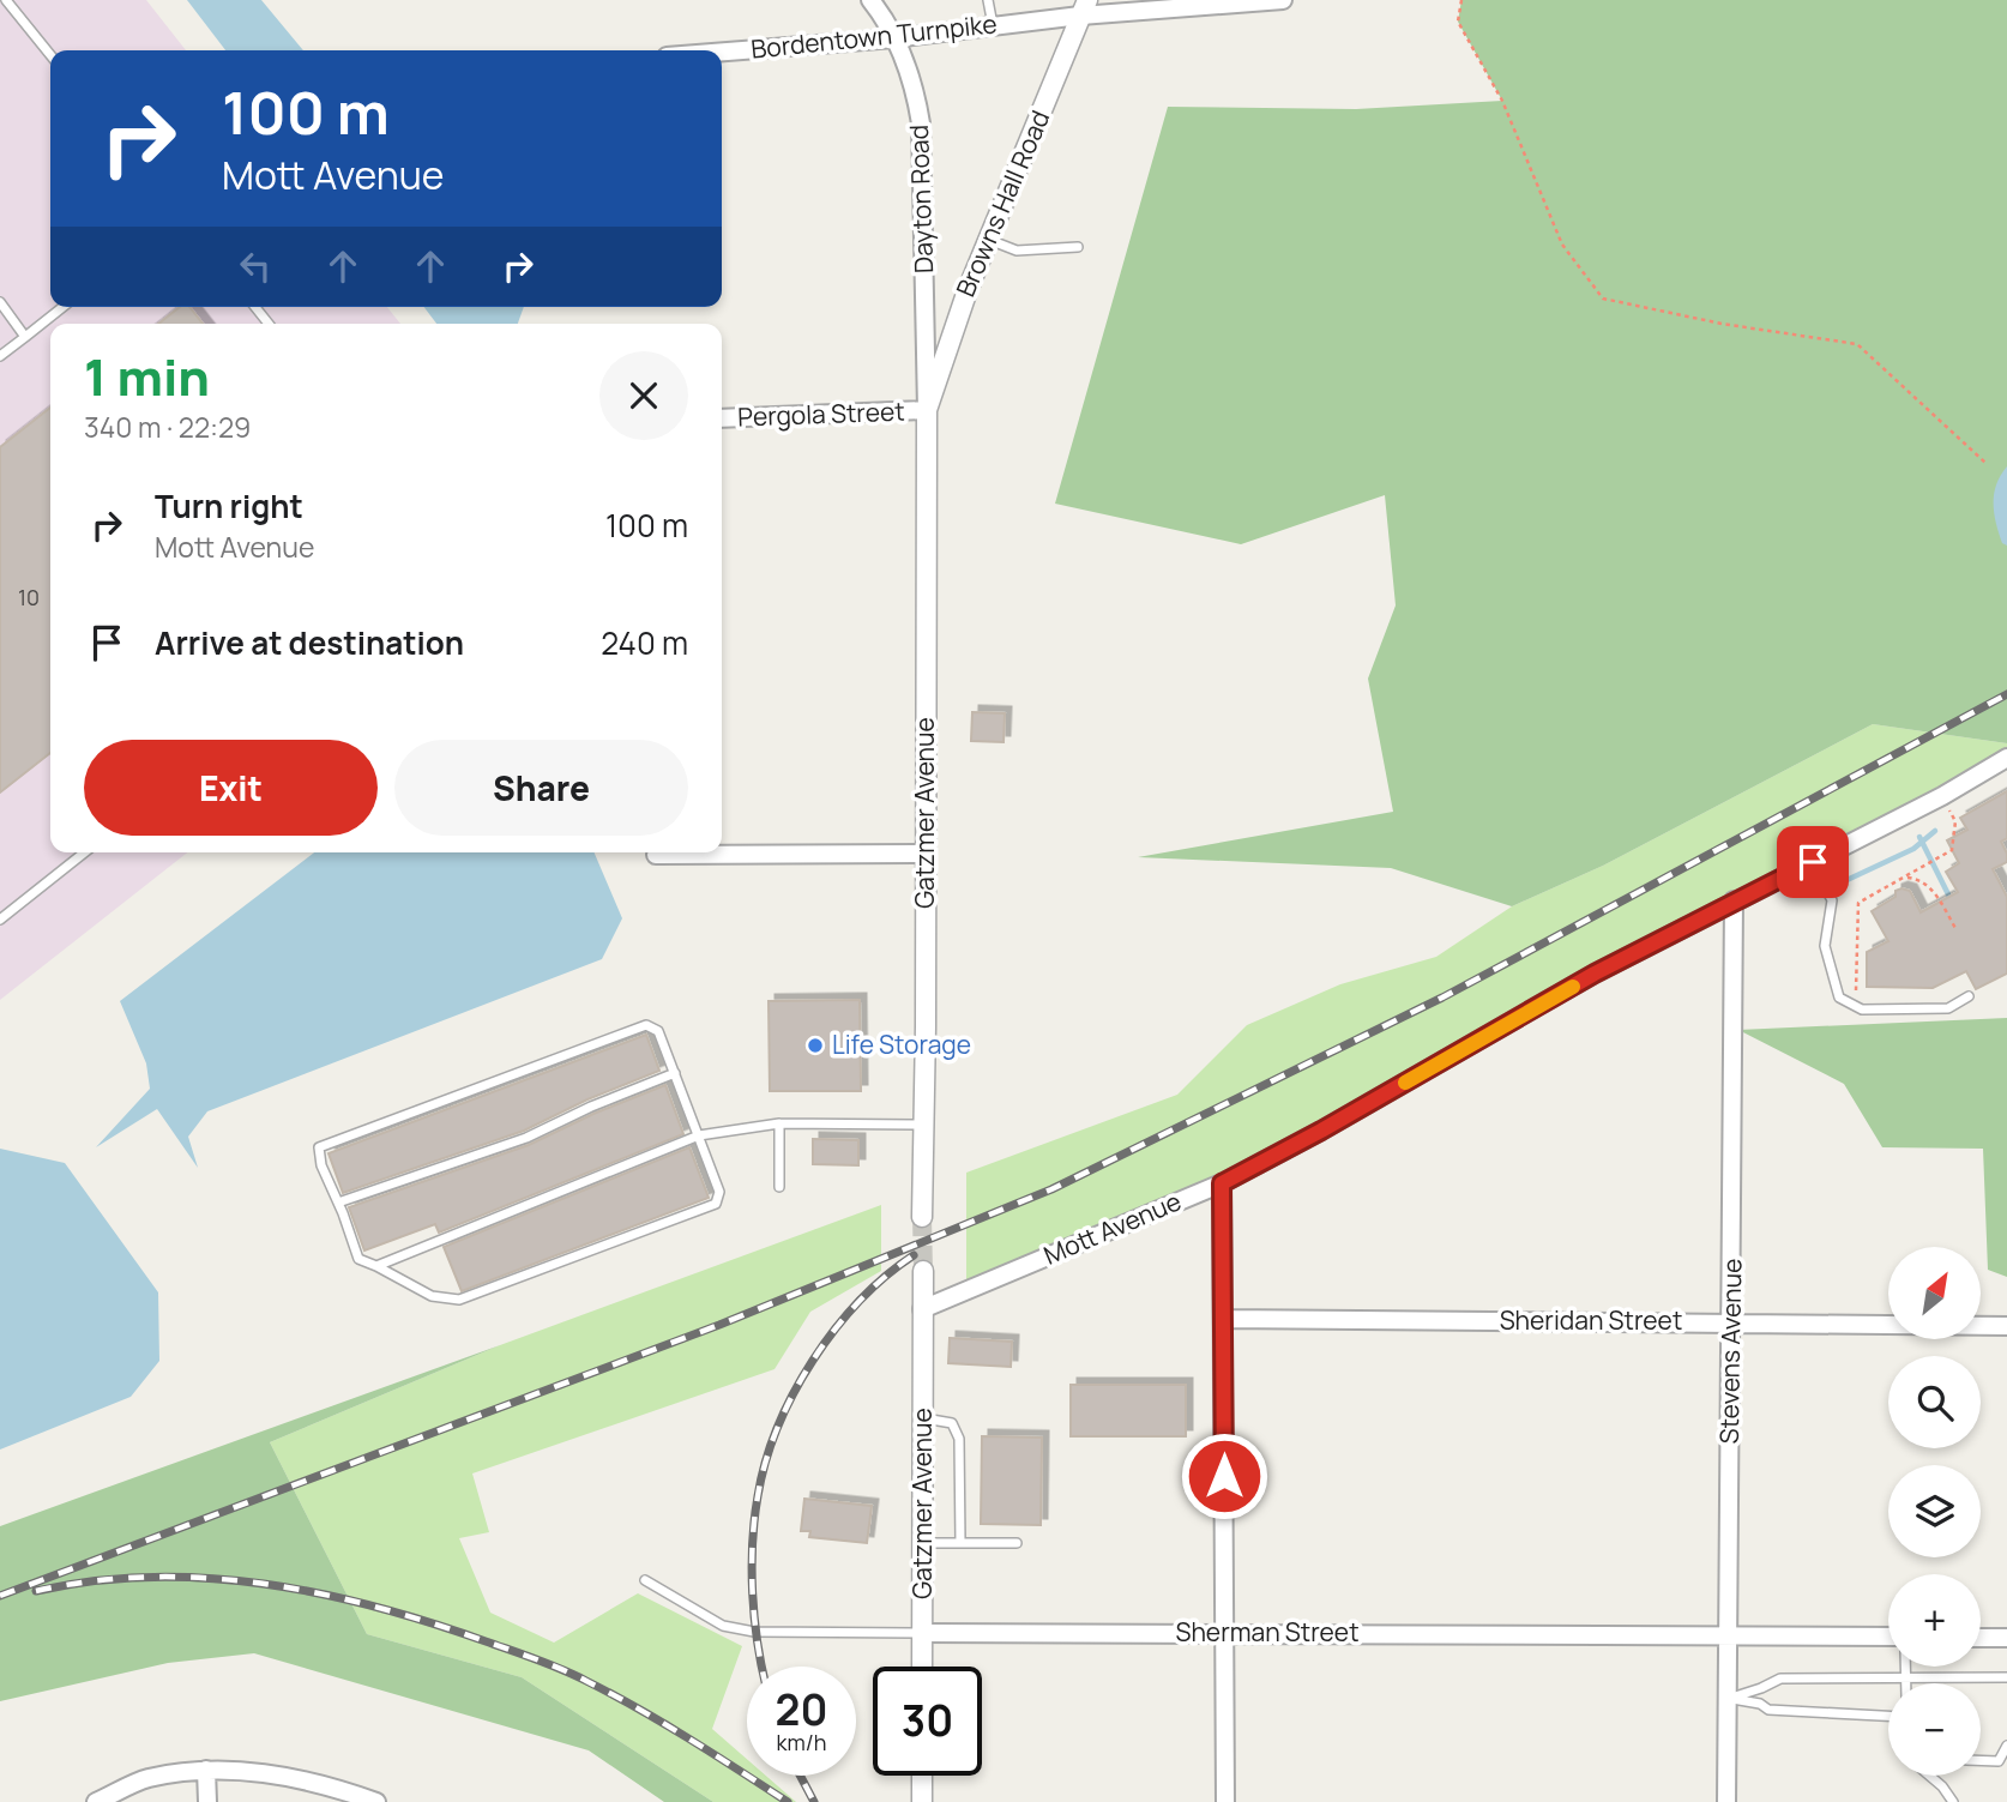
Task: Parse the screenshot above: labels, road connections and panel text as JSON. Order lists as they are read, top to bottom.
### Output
{
  "streets": {
    "street": [
      "Bordentown Turnpike",
      "Dayton Road",
      "Browns Hall Road",
      "Pergola Street",
      "Gatzmer Avenue",
      "Mott Avenue",
      "Sheridan Street",
      "Stevens Avenue",
      "Sherman Street"
    ]
  },
  "crossings": [
    ["Bordentown Turnpike", "Dayton Road"],
    ["Bordentown Turnpike", "Browns Hall Road"],
    ["Dayton Road", "Browns Hall Road"],
    ["Dayton Road", "Pergola Street"],
    ["Dayton Road", "Gatzmer Avenue"],
    ["Browns Hall Road", "Pergola Street"],
    ["Browns Hall Road", "Gatzmer Avenue"],
    ["Pergola Street", "Gatzmer Avenue"],
    ["Gatzmer Avenue", "Mott Avenue"],
    ["Gatzmer Avenue", "Sherman Street"],
    ["Mott Avenue", "Stevens Avenue"],
    ["Sheridan Street", "Stevens Avenue"],
    ["Stevens Avenue", "Sherman Street"]
  ],
  "places": ["Life Storage"],
  "house_numbers": ["10"],
  "north": "top right",
  "page": {
    "turn": ["100 m", "Mott Avenue"],
    "heading": ["1 min", "340 m · 22:29"],
    "list": [
      {
        "name": "Turn right",
        "note": "Mott Avenue",
        "value": "100 m"
      },
      {
        "name": "Arrive at destination",
        "value": "240 m"
      }
    ],
    "buttons": ["Exit", "Share"],
    "map_buttons": ["+", "−"],
    "speed": "20 km/h",
    "limit": "30"
  }
}
